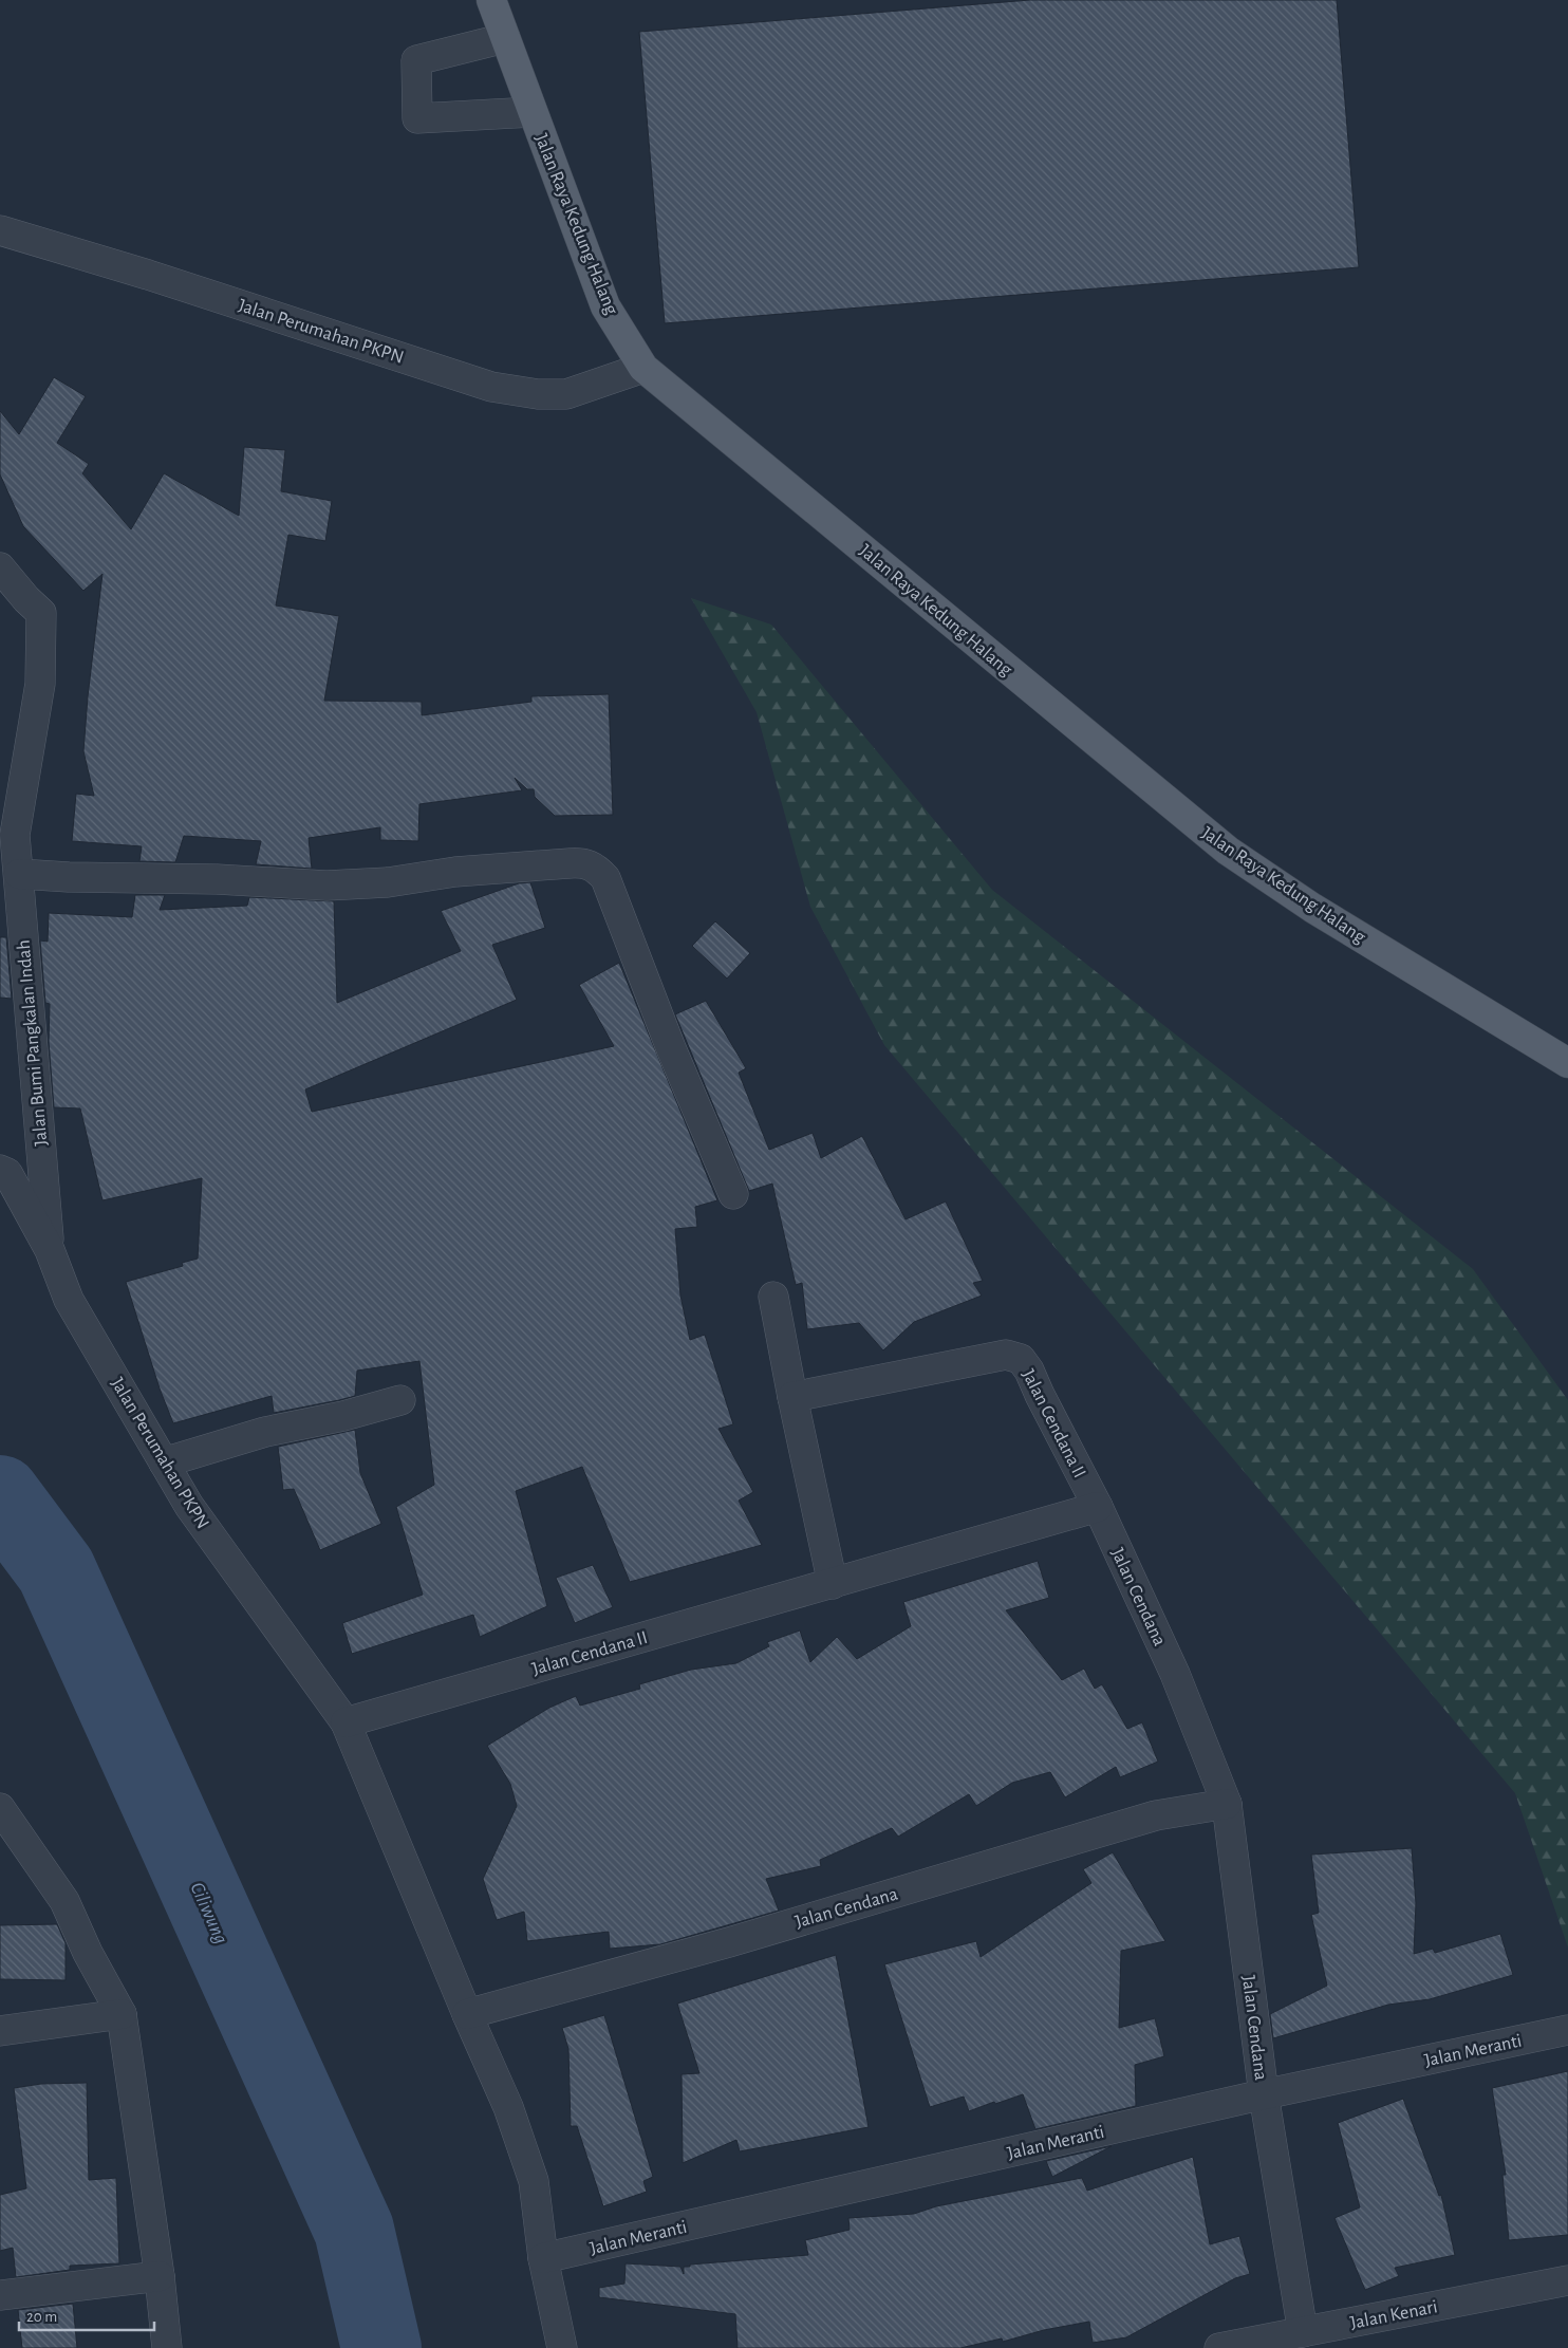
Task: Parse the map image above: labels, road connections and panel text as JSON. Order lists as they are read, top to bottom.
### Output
{
  "streets": {
    "main road": ["Jalan Raya Kedung Halang"],
    "street": [
      "Jalan Perumahan PKPN",
      "Jalan Bumi Pangkalan Indah",
      "Jalan Cendana II",
      "Jalan Cendana",
      "Jalan Meranti",
      "Jalan Kenari"
    ]
  },
  "crossings": [
    ["Jalan Raya Kedung Halang", "Jalan Perumahan PKPN"],
    ["Jalan Perumahan PKPN", "Jalan Bumi Pangkalan Indah"],
    ["Jalan Perumahan PKPN", "Jalan Cendana II"],
    ["Jalan Perumahan PKPN", "Jalan Cendana"],
    ["Jalan Perumahan PKPN", "Jalan Meranti"],
    ["Jalan Cendana II", "Jalan Cendana"],
    ["Jalan Cendana", "Jalan Meranti"],
    ["Jalan Cendana", "Jalan Kenari"]
  ],
  "water": ["Ciliwung"],
  "scale_bar": "20 m"
}
